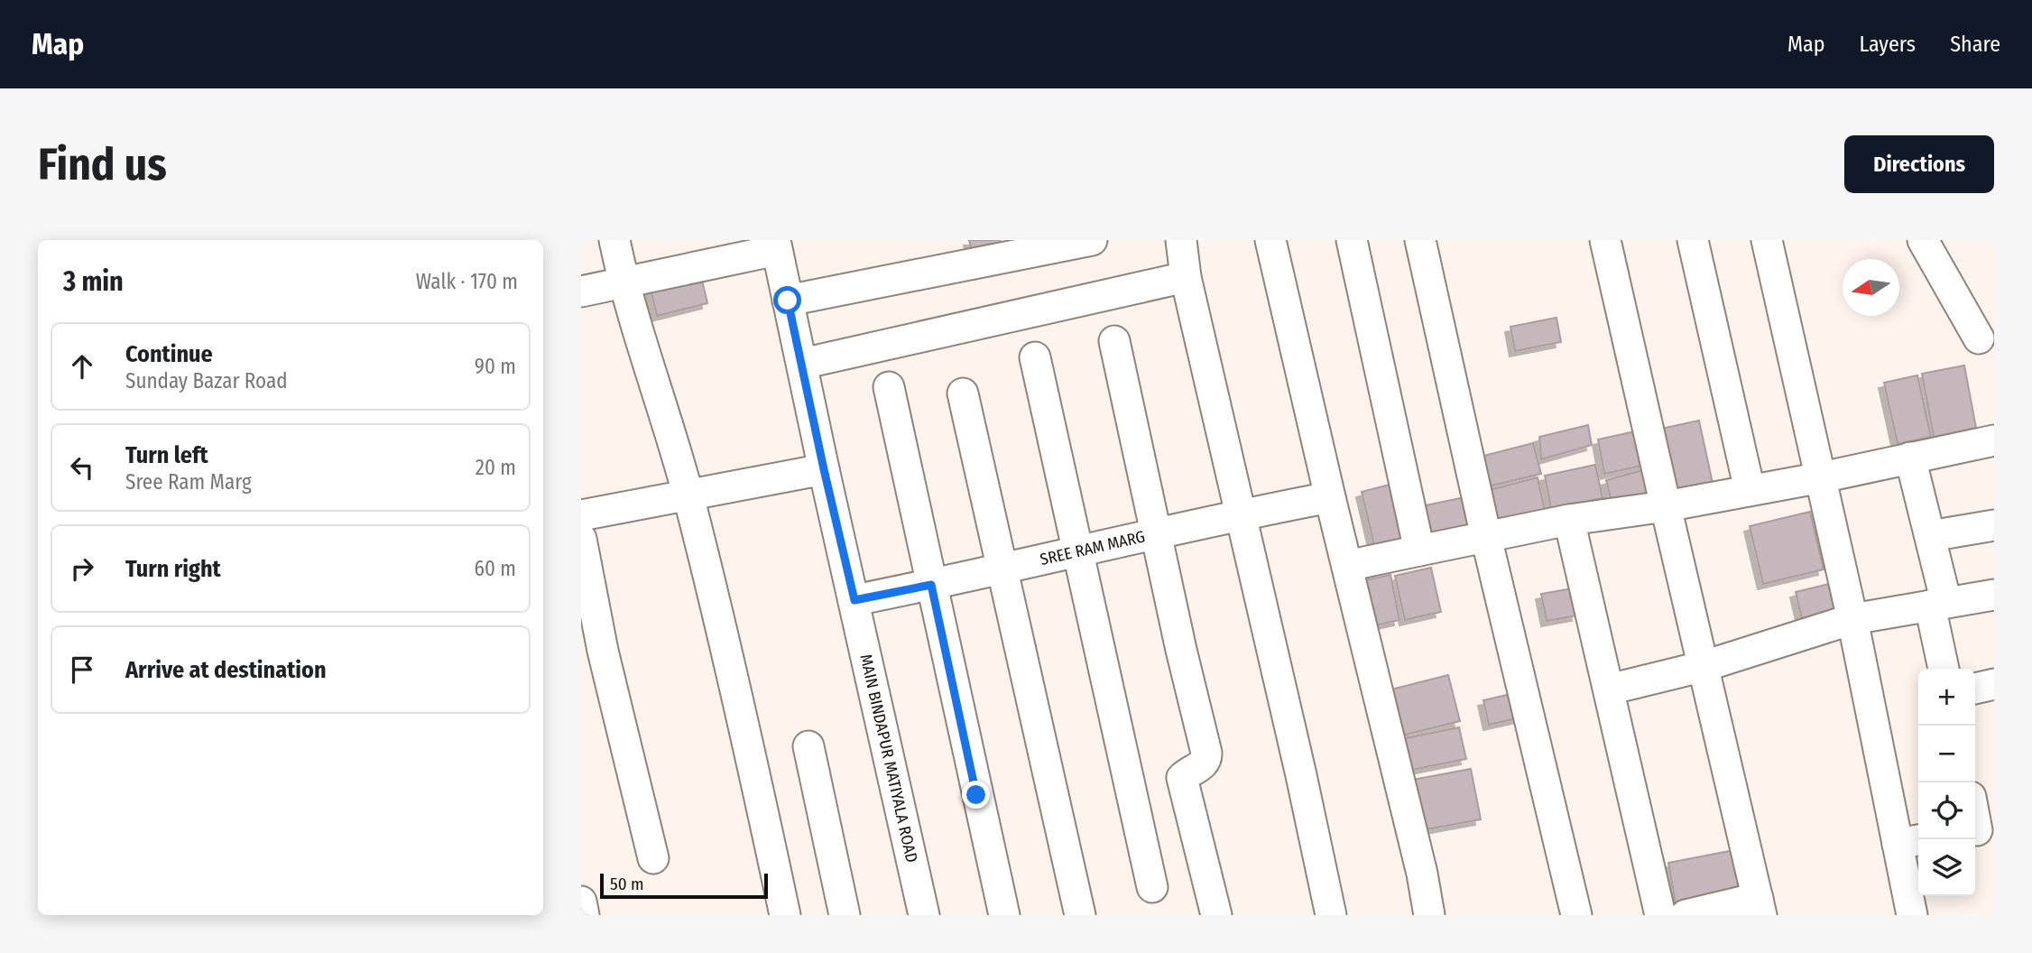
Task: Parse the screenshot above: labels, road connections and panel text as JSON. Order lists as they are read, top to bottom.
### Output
{
  "streets": {
    "street": ["SREE RAM MARG", "MAIN BINDAPUR MATIYALA ROAD"]
  },
  "crossings": [
    ["SREE RAM MARG", "MAIN BINDAPUR MATIYALA ROAD"]
  ],
  "scale_bar": "50 m",
  "north": "left",
  "page": {
    "header": "Map",
    "nav": ["Map", "Layers", "Share"],
    "buttons": "Directions",
    "title": "Find us",
    "heading": ["3 min", "Walk · 170 m"],
    "list": [
      ["Continue", "Sunday Bazar Road", "90 m"],
      ["Turn left", "Sree Ram Marg", "20 m"],
      ["Turn right", "60 m"],
      "Arrive at destination"
    ],
    "map_buttons": ["+", "−"],
    "scale": "50 m"
  }
}
